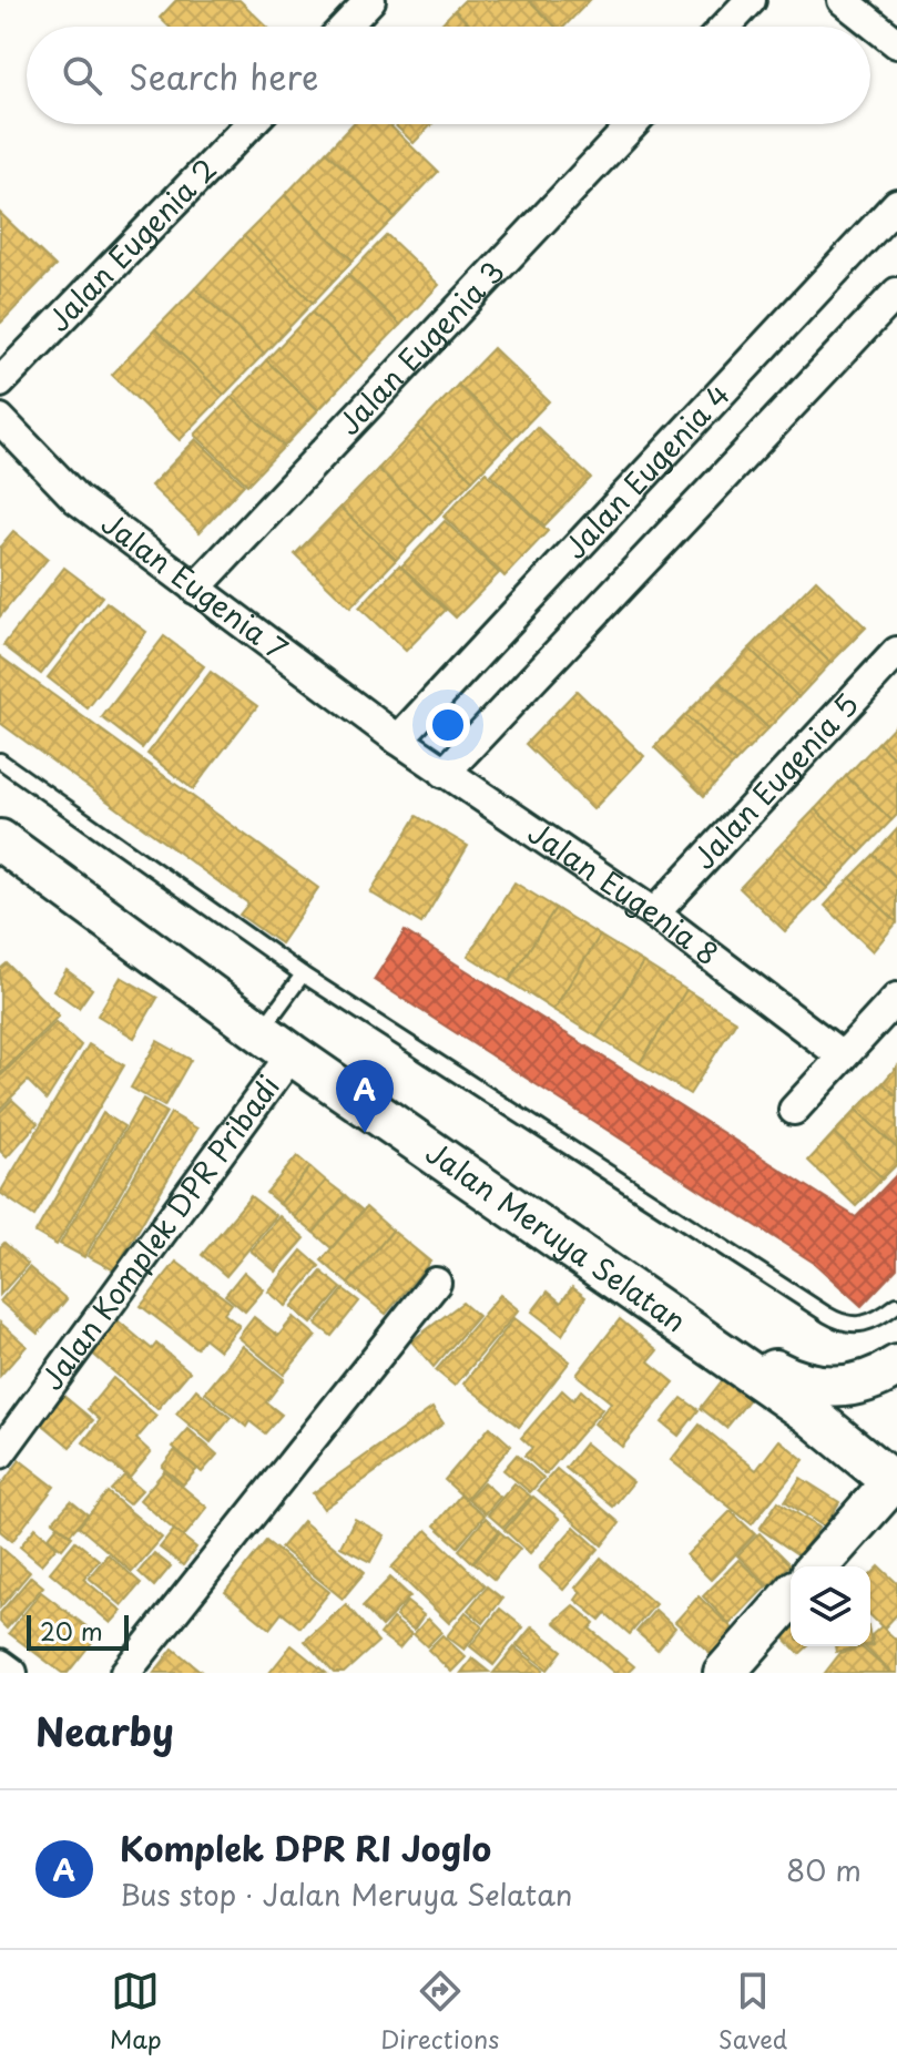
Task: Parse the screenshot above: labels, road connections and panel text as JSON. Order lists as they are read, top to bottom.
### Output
{
  "streets": {
    "main road": ["Jalan Meruya Selatan"],
    "street": [
      "Jalan Eugenia 2",
      "Jalan Eugenia 3",
      "Jalan Eugenia 4",
      "Jalan Eugenia 7",
      "Jalan Eugenia 5",
      "Jalan Eugenia 8",
      "Jalan Komplek DPR Pribadi"
    ]
  },
  "crossings": [
    ["Jalan Eugenia 3", "Jalan Eugenia 7"],
    ["Jalan Eugenia 4", "Jalan Eugenia 7"],
    ["Jalan Eugenia 4", "Jalan Eugenia 8"],
    ["Jalan Eugenia 7", "Jalan Eugenia 8"],
    ["Jalan Eugenia 5", "Jalan Eugenia 8"],
    ["Jalan Komplek DPR Pribadi", "Jalan Meruya Selatan"]
  ],
  "scale_bar": "20 m",
  "page": {
    "search": "Search here",
    "pins": "A",
    "scale": "20 m",
    "heading": "Nearby",
    "list": [
      {
        "mark": "A",
        "name": "Komplek DPR RI Joglo",
        "note": "Bus stop · Jalan Meruya Selatan",
        "value": "80 m"
      }
    ],
    "nav": ["Map", "Directions", "Saved"]
  }
}
